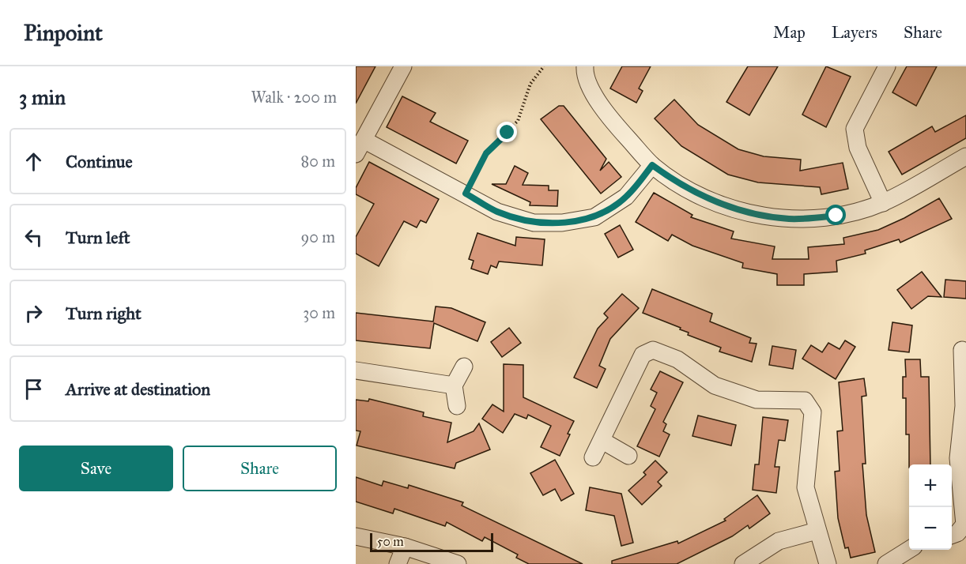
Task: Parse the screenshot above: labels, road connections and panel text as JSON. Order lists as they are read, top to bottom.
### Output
{
  "scale_bar": "50 m",
  "page": {
    "header": "Pinpoint",
    "nav": ["Map", "Layers", "Share"],
    "heading": ["3 min", "Walk · 200 m"],
    "list": [
      ["Continue", "80 m"],
      ["Turn left", "90 m"],
      ["Turn right", "30 m"],
      "Arrive at destination"
    ],
    "buttons": ["Save", "Share"],
    "map_buttons": ["+", "−"],
    "scale": "50 m"
  }
}
